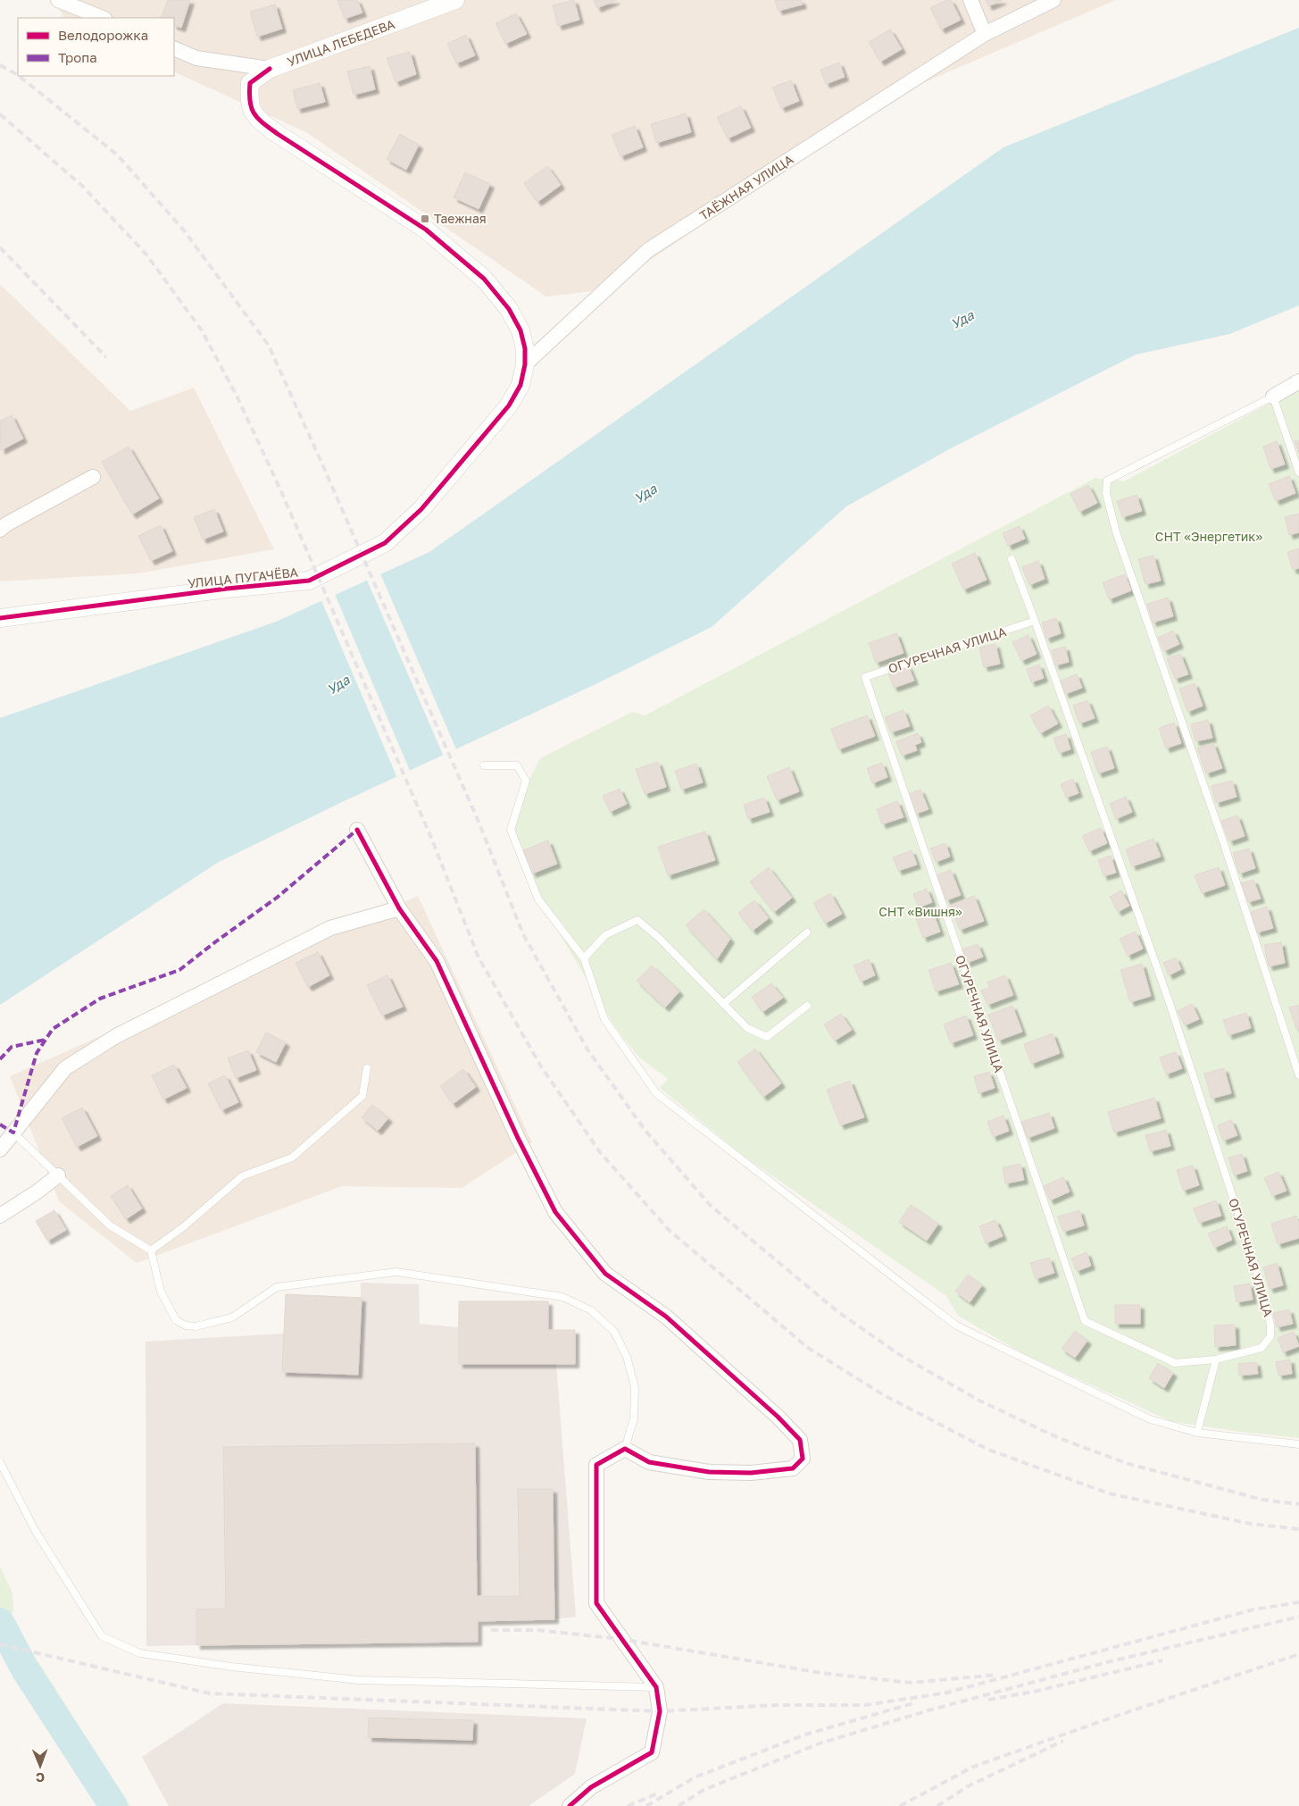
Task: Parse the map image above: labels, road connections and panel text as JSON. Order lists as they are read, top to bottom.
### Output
{
  "streets": {
    "street": ["УЛИЦА ЛЕБЕДЕВА", "ТАЁЖНАЯ УЛИЦА", "УЛИЦА ПУГАЧЁВА"],
    "lane": ["ОГУРЕЧНАЯ УЛИЦА"]
  },
  "crossings": [
    ["УЛИЦА ЛЕБЕДЕВА", "УЛИЦА ПУГАЧЁВА"],
    ["ТАЁЖНАЯ УЛИЦА", "УЛИЦА ПУГАЧЁВА"]
  ],
  "water": ["Уда"],
  "parks": ["СНТ «Энергетик»", "СНТ «Вишня»"],
  "places": {
    "transit": ["Таежная"]
  },
  "legend": ["Велодорожка", "Тропа"],
  "north": "bottom"
}
